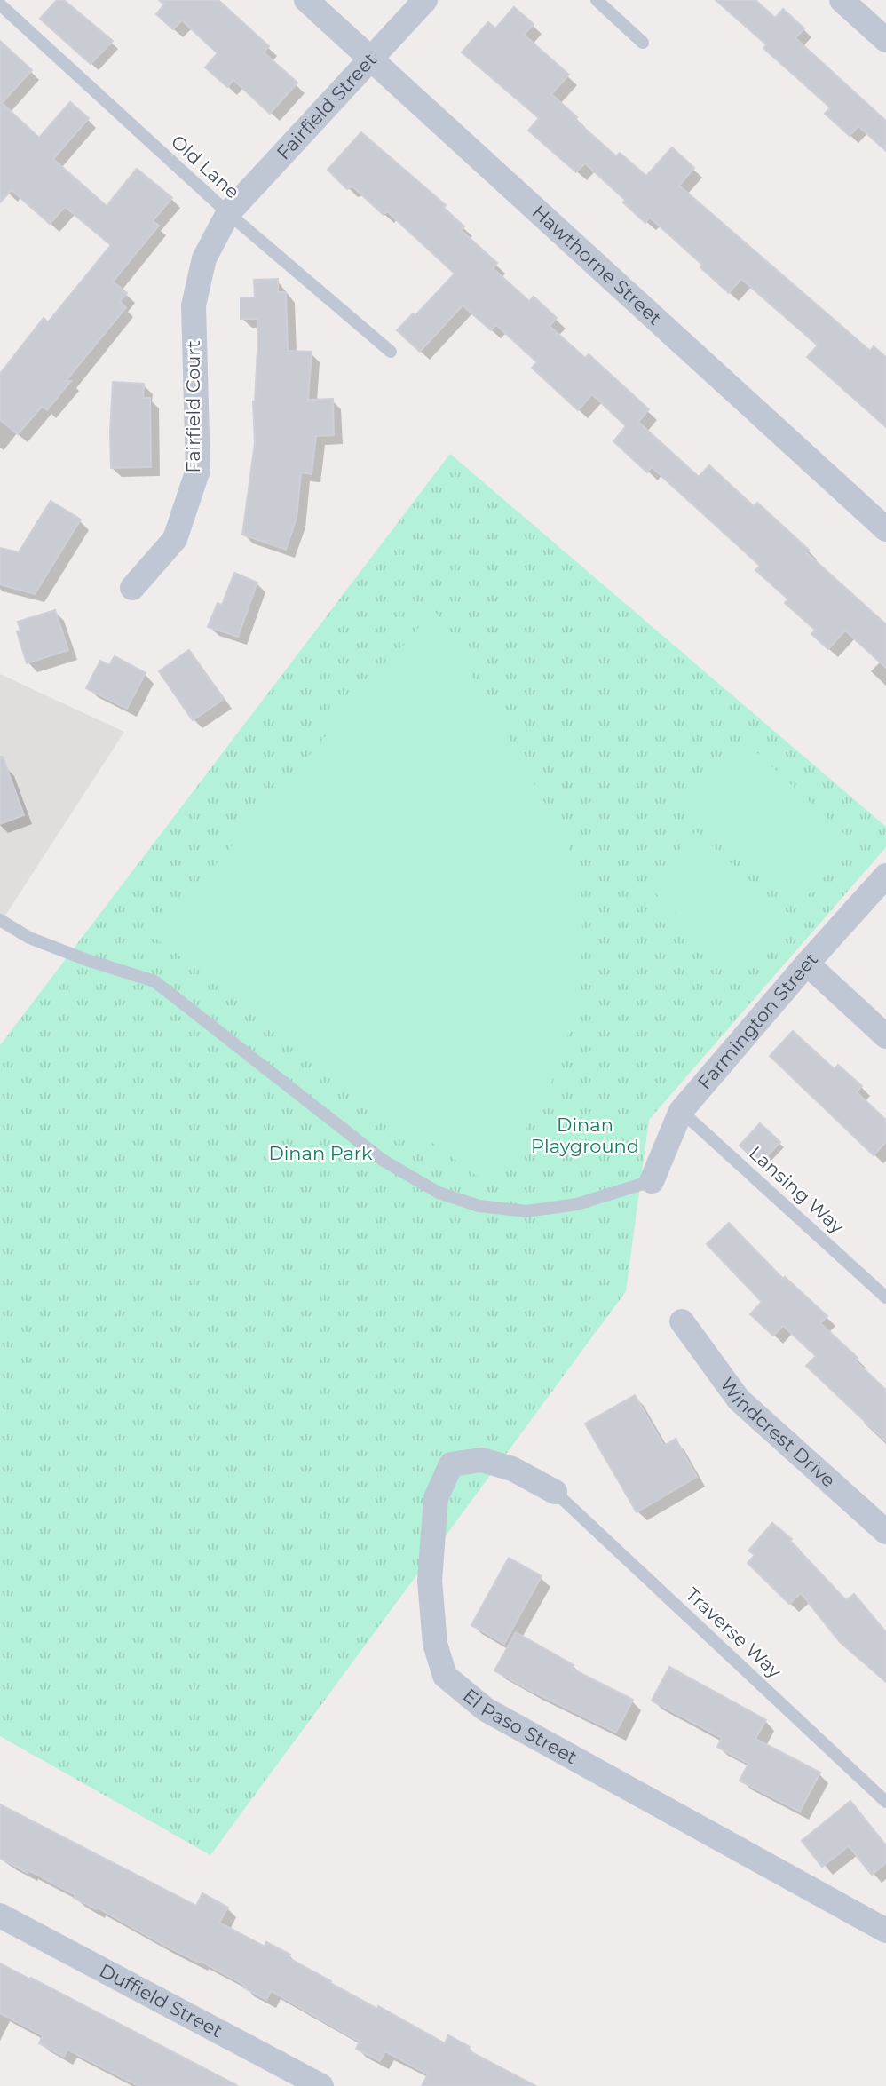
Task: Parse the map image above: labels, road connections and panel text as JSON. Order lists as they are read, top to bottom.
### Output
{
  "streets": {
    "street": [
      "Fairfield Street",
      "Hawthorne Street",
      "Fairfield Court",
      "Farmington Street",
      "Windcrest Drive",
      "El Paso Street",
      "Duffield Street"
    ],
    "lane": ["Old Lane", "Lansing Way", "Traverse Way"]
  },
  "crossings": [
    ["Fairfield Street", "Old Lane"],
    ["Fairfield Street", "Hawthorne Street"],
    ["Fairfield Street", "Fairfield Court"],
    ["Old Lane", "Fairfield Court"],
    ["Farmington Street", "Lansing Way"],
    ["Traverse Way", "El Paso Street"]
  ],
  "parks": ["Dinan Playground", "Dinan Park"]
}
